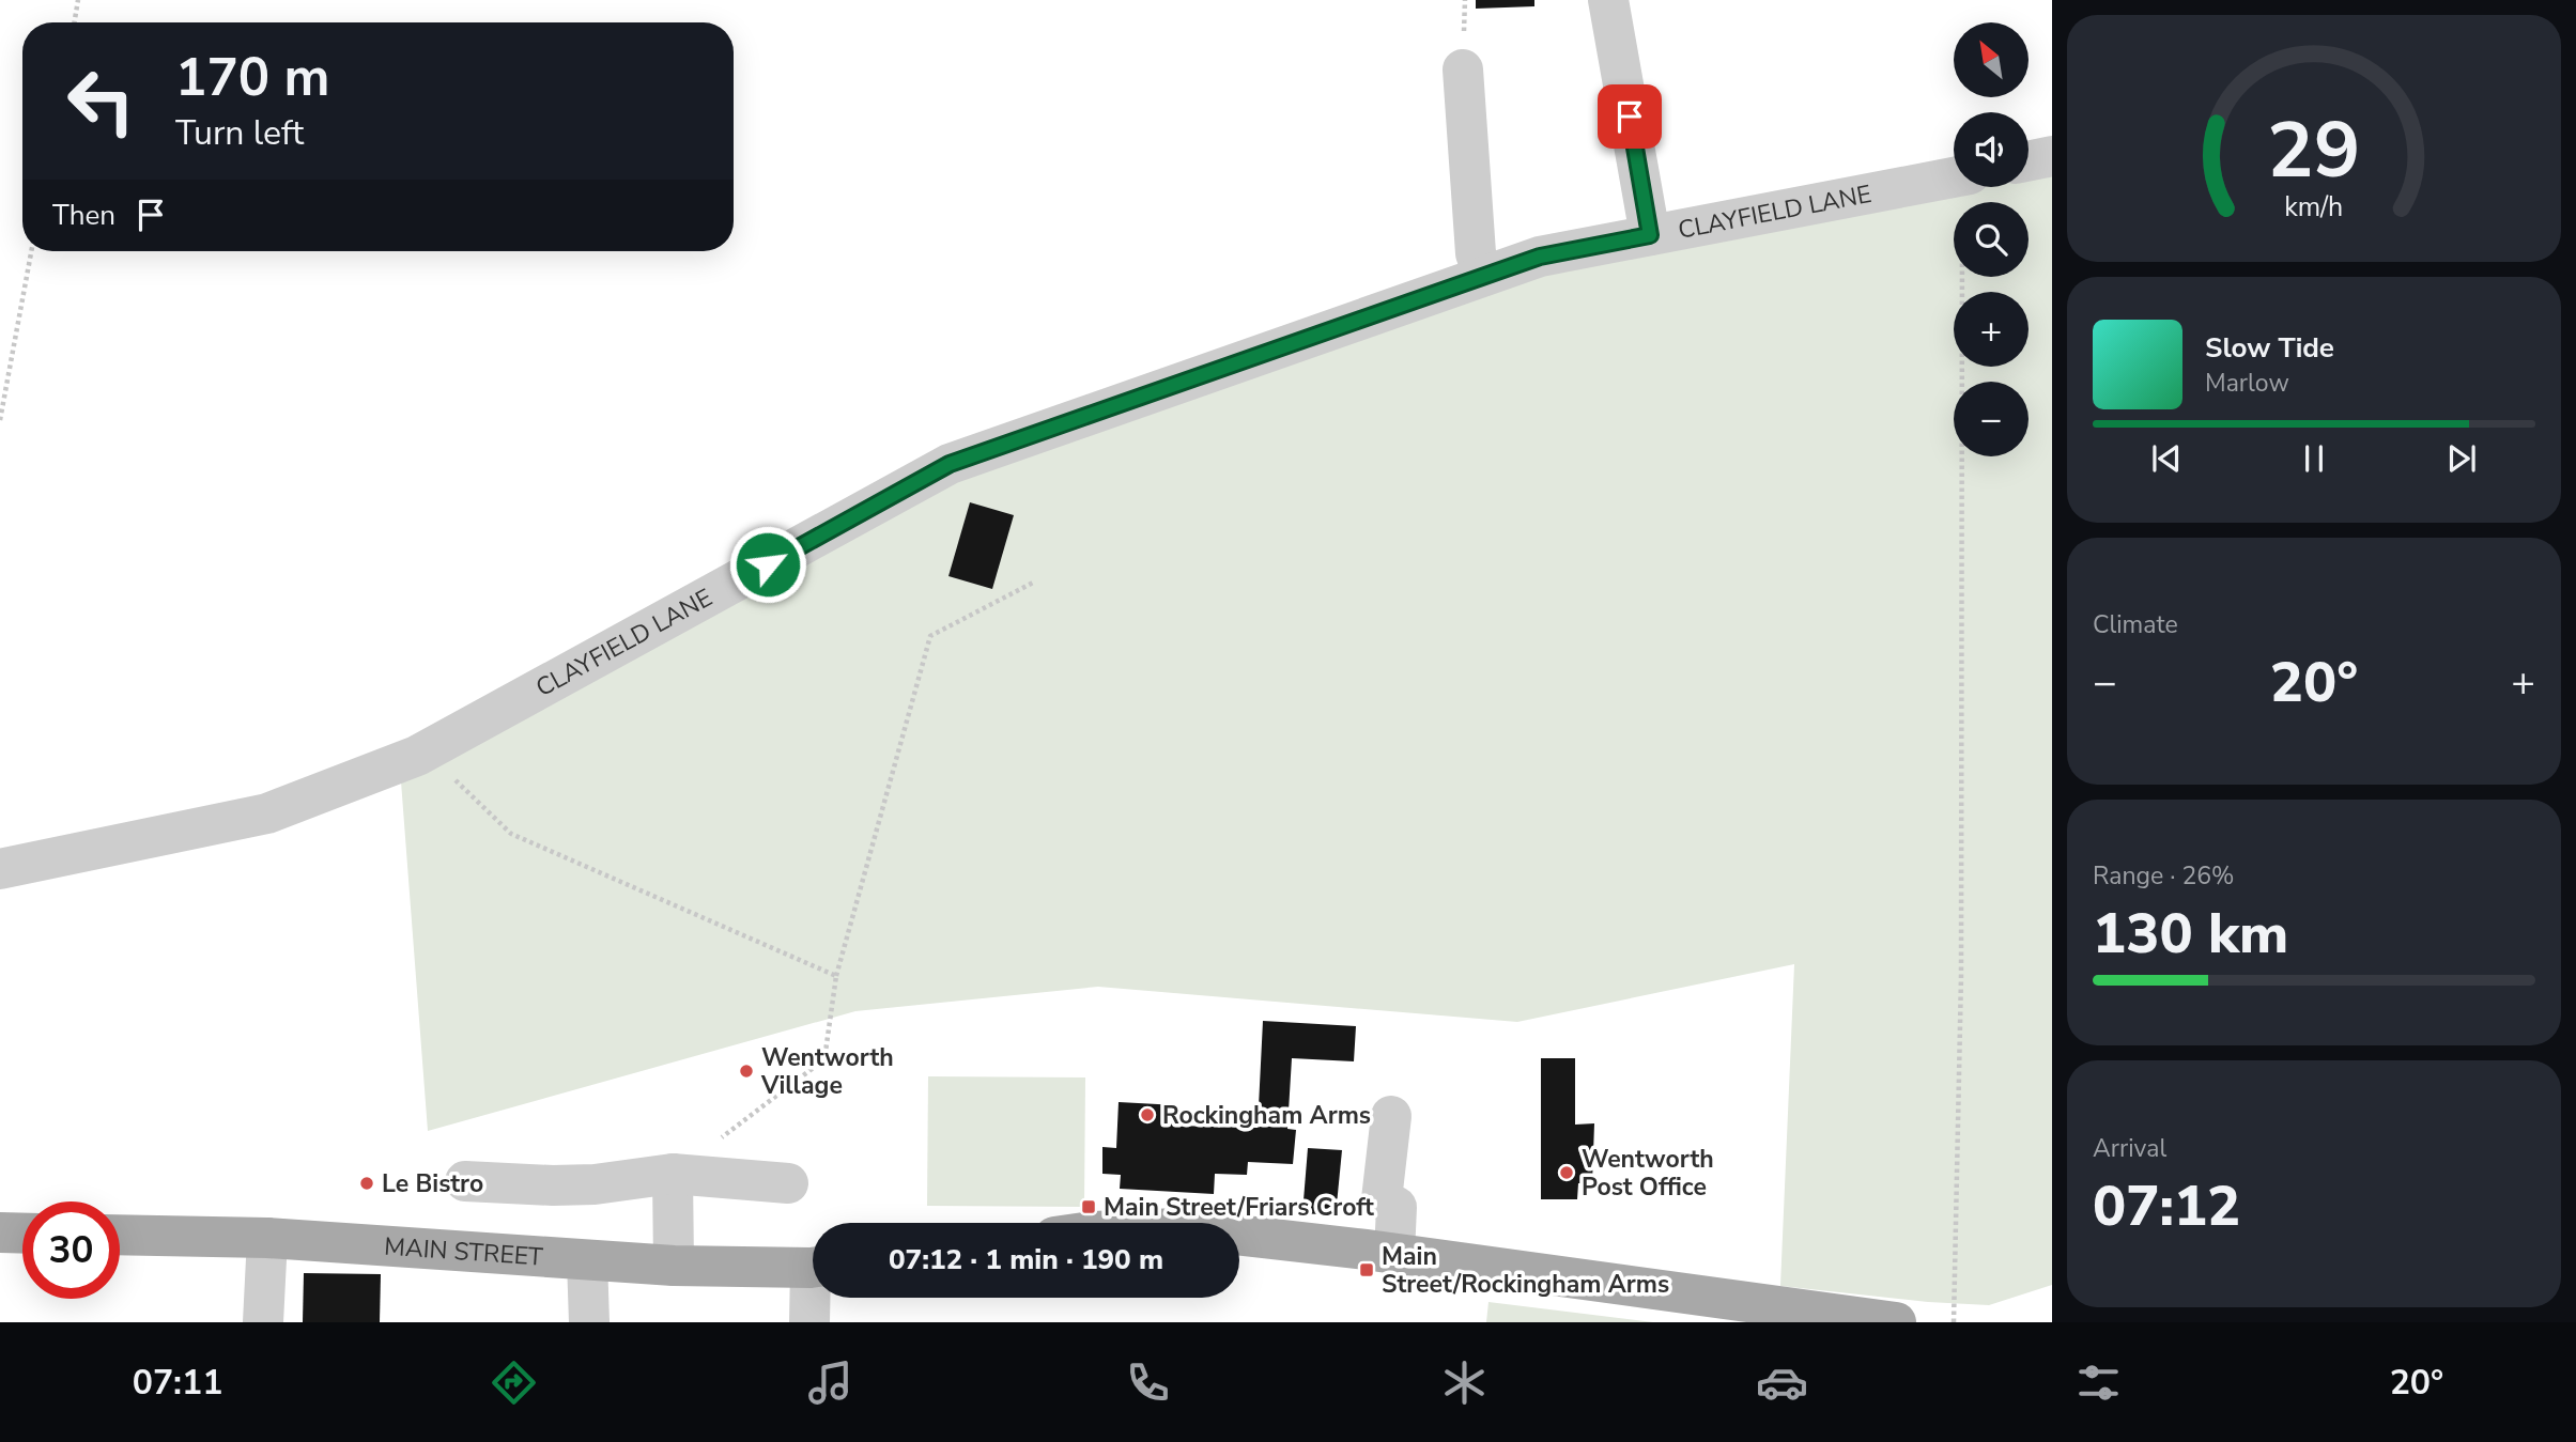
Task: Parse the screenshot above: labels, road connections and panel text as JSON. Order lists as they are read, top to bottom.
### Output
{
  "streets": {
    "main road": ["MAIN STREET"],
    "street": ["CLAYFIELD LANE"]
  },
  "places": {
    "other": [
      "Wentworth Village",
      "Rockingham Arms",
      "Wentworth Post Office",
      "Le Bistro"
    ],
    "transit": ["Main Street/Friars Croft", "Main Street/Rockingham Arms"]
  },
  "north": "top left",
  "page": {
    "map_buttons": ["+", "−"],
    "turn": ["170 m", "Turn left"],
    "then": "Then",
    "song": ["Slow Tide", "Marlow"],
    "tile": [
      "Climate",
      ["Range · 26%", "130 km"],
      ["Arrival", "07:12"]
    ],
    "heat": ["−", "20°", "+"],
    "limit": "30",
    "trip": "07:12 · 1 min · 190 m",
    "tabs": ["07:11", "20°"],
    "gauge": ["29", "km/h"]
  }
}
